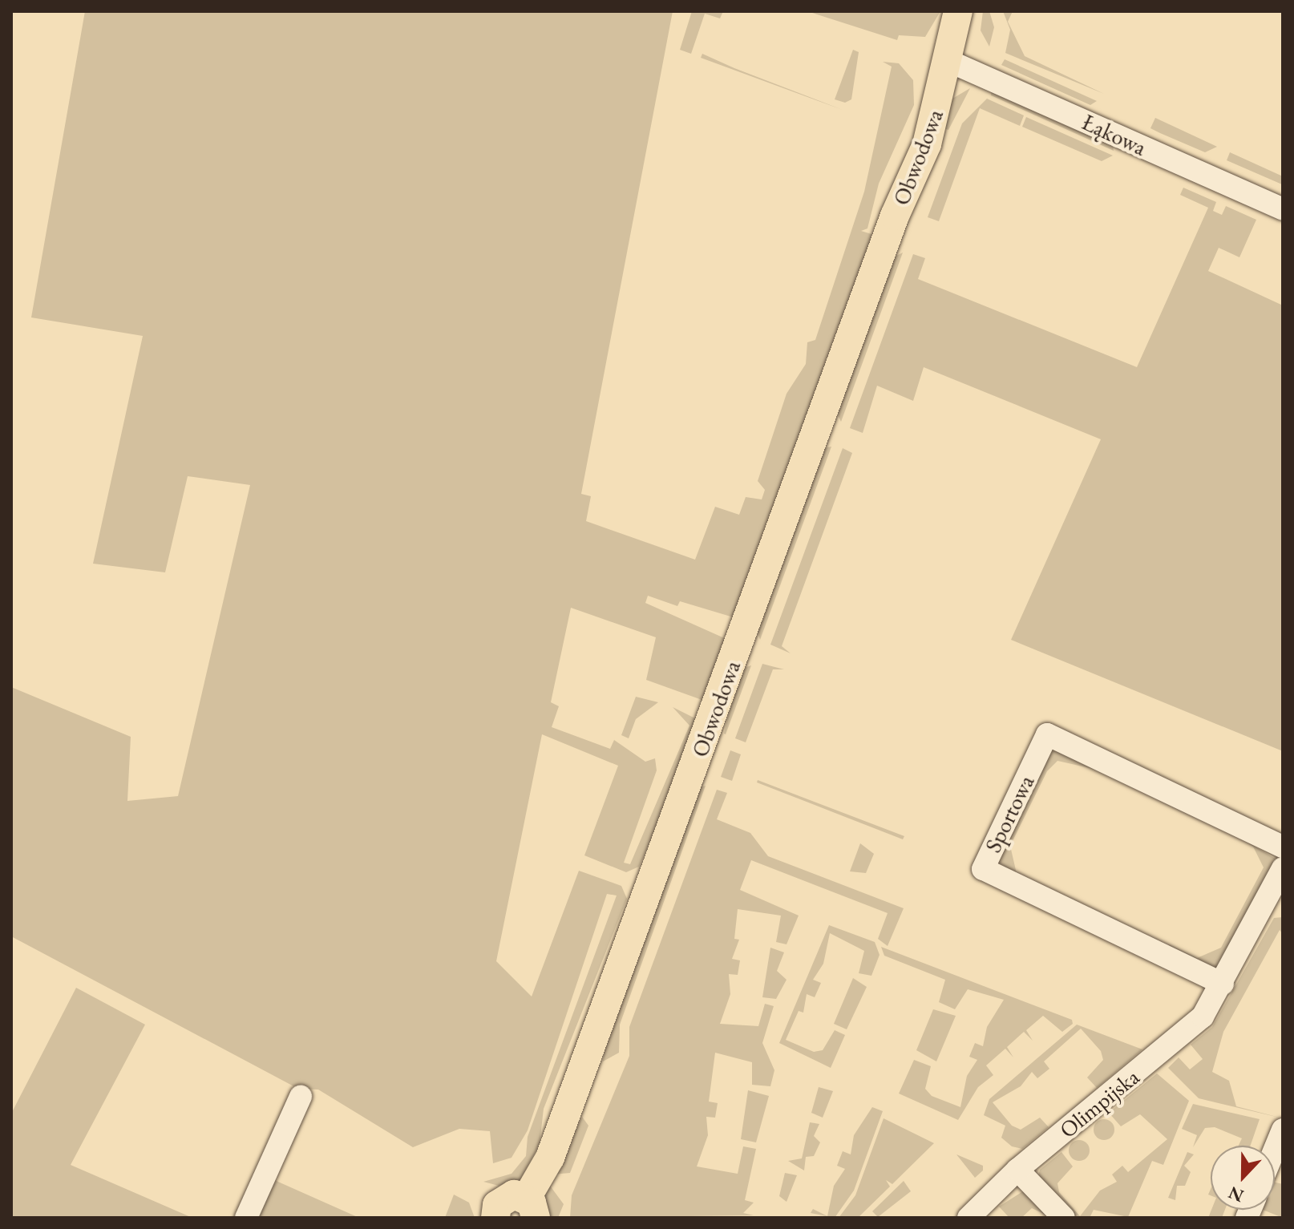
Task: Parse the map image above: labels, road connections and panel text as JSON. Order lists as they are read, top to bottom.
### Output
{
  "streets": {
    "main road": ["Obwodowa"],
    "street": ["Łąkowa", "Sportowa", "Olimpijska"]
  },
  "crossings": [
    ["Łąkowa", "Obwodowa"],
    ["Sportowa", "Olimpijska"]
  ],
  "north": "bottom"
}
